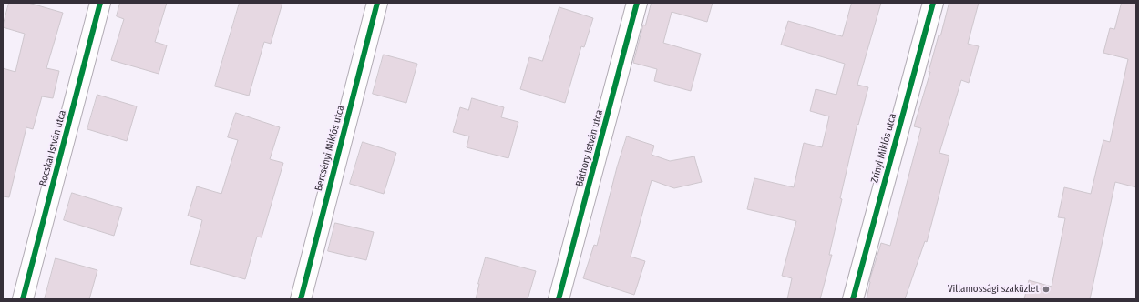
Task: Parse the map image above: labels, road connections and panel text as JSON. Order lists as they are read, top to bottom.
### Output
{
  "streets": {
    "street": [
      "Bocskai István utca",
      "Bercsényi Miklós utca",
      "Báthory István utca",
      "Zrínyi Miklós utca"
    ]
  },
  "places": ["Villamossági szaküzlet"]
}
